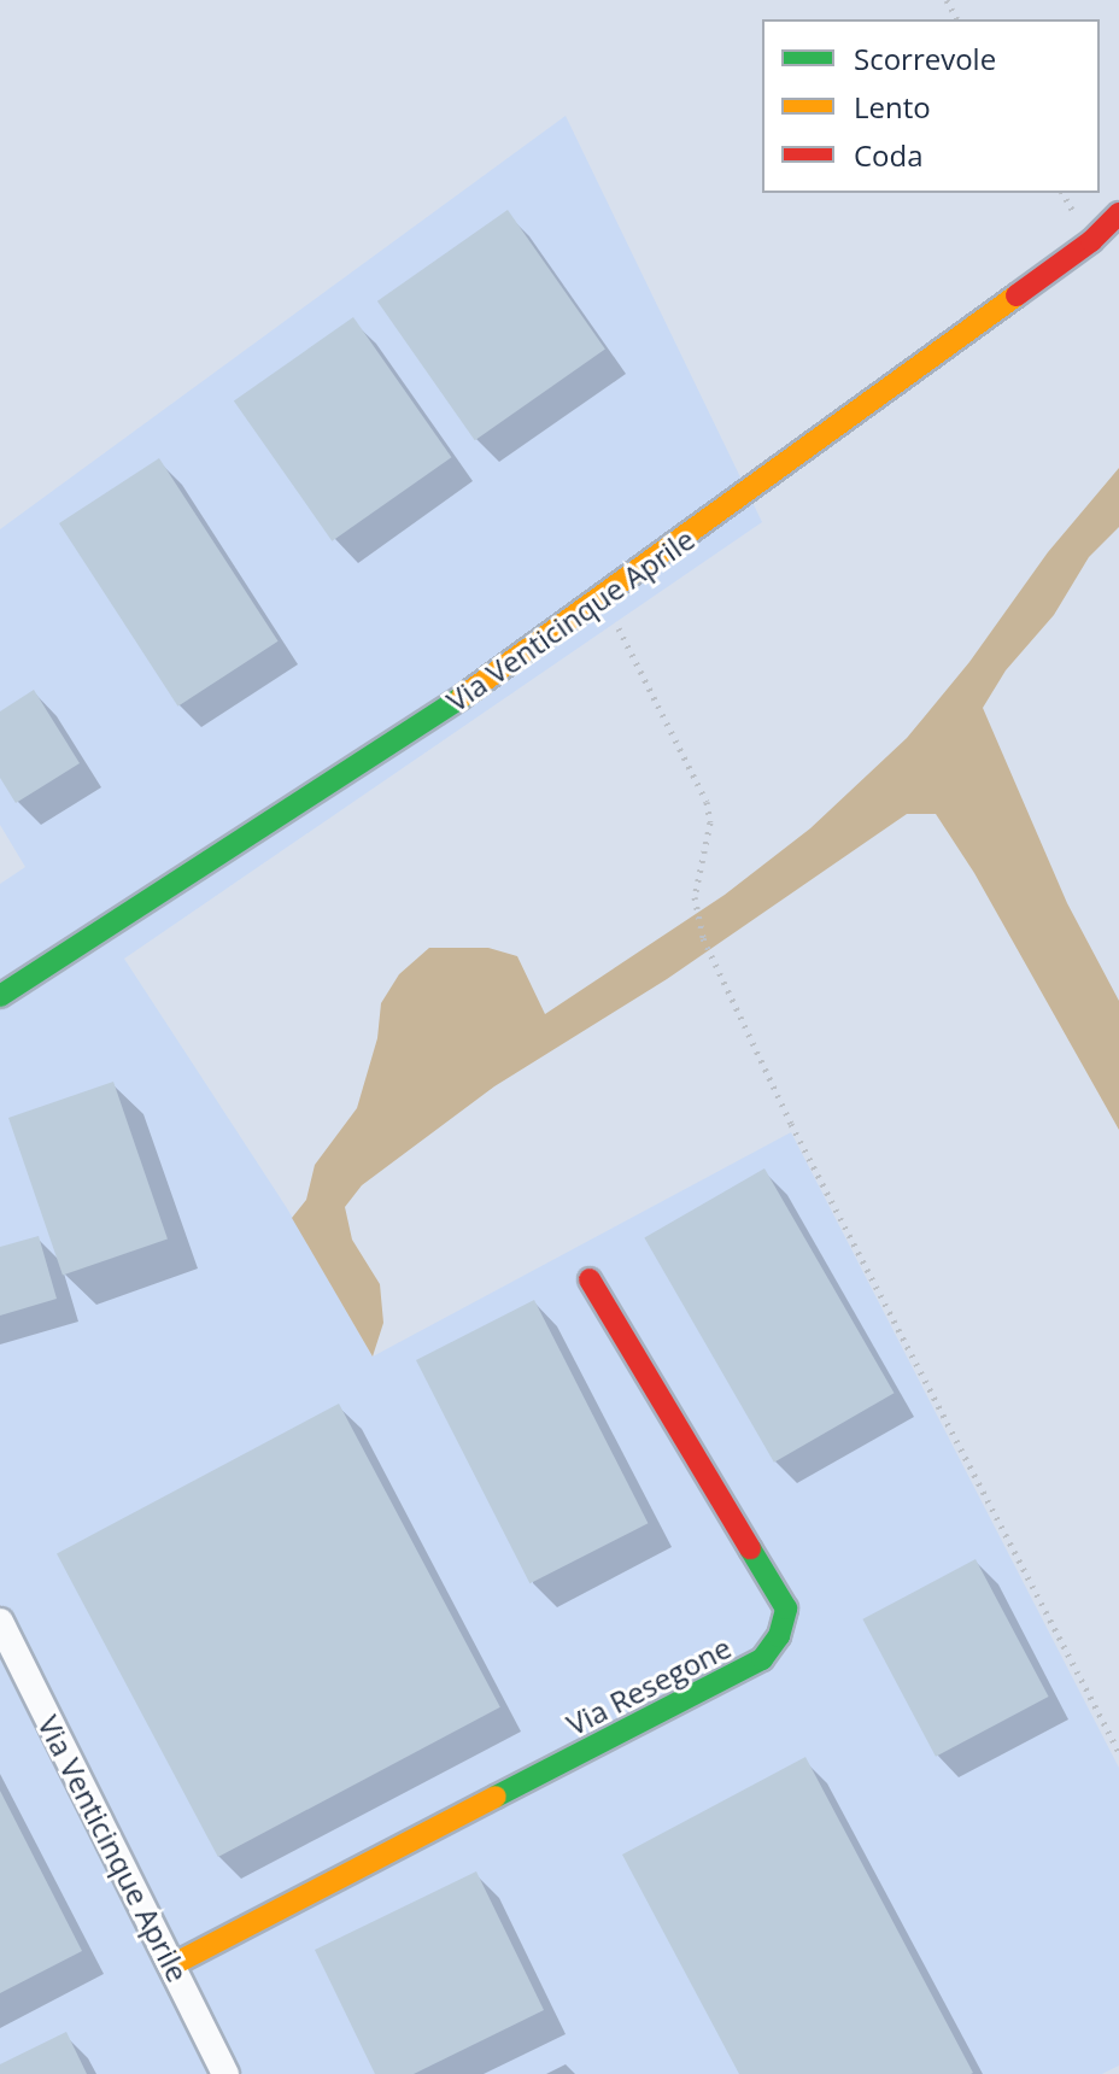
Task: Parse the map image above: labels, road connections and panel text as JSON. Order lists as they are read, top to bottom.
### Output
{
  "streets": {
    "street": ["Via Venticinque Aprile", "Via Resegone"]
  },
  "crossings": [
    ["Via Venticinque Aprile", "Via Resegone"]
  ],
  "legend": ["Scorrevole", "Lento", "Coda"]
}
